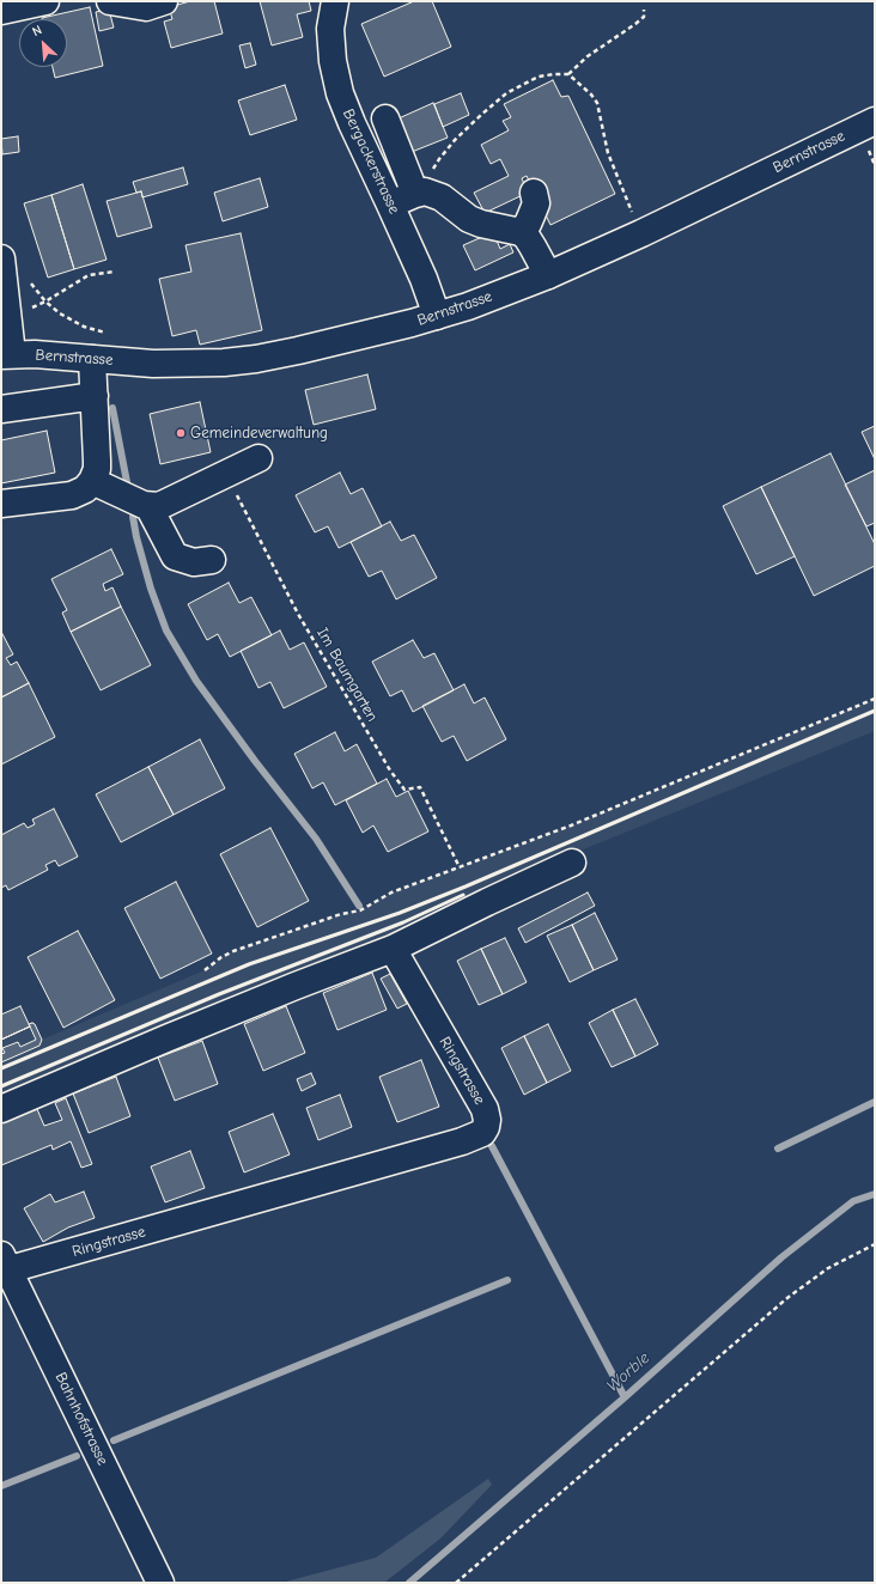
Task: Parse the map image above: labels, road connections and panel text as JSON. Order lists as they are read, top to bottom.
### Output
{
  "streets": {
    "street": [
      "Bernstrasse",
      "Bergackerstrasse",
      "Ringstrasse",
      "Bahnhofstrasse"
    ],
    "path": ["Im Baumgarten"]
  },
  "crossings": [
    ["Bernstrasse", "Bergackerstrasse"],
    ["Ringstrasse", "Bahnhofstrasse"]
  ],
  "water": ["Worble"],
  "places": ["Gemeindeverwaltung"],
  "north": "top left"
}
